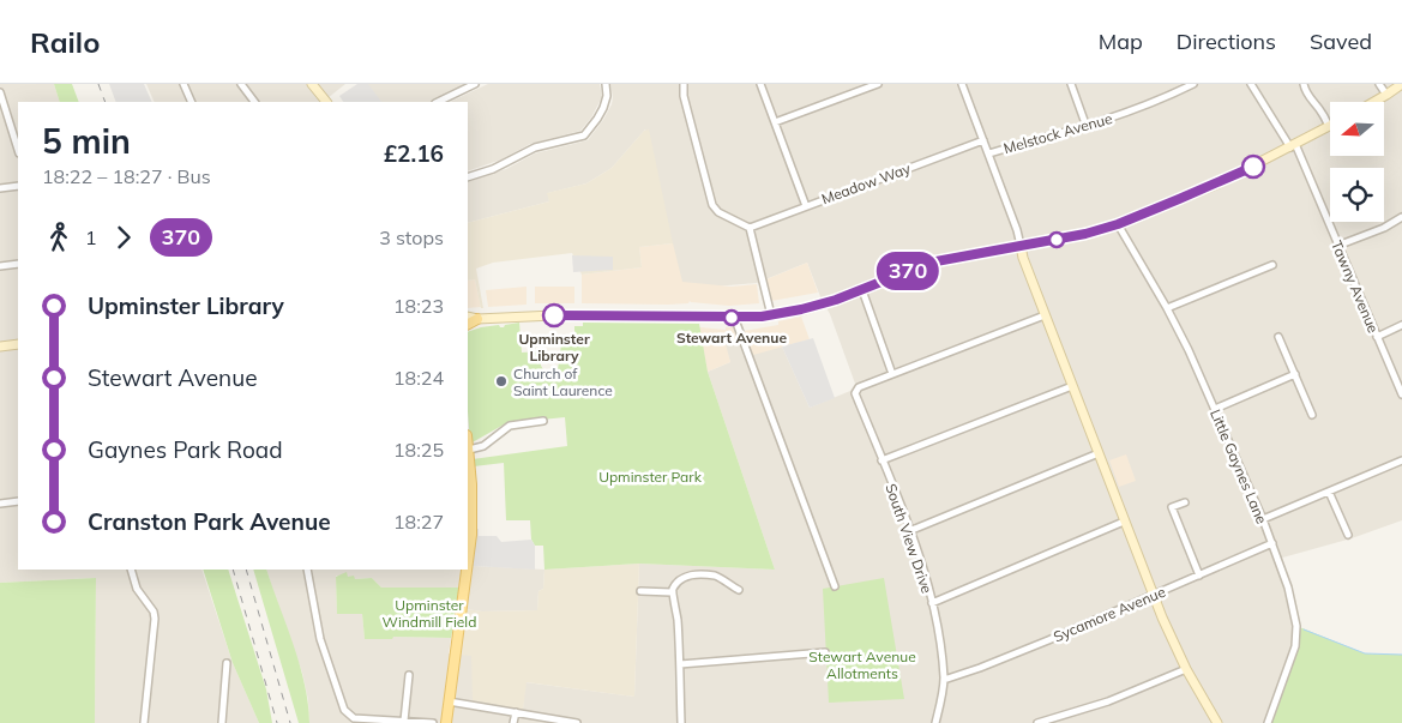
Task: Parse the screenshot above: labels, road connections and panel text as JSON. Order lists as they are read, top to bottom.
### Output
{
  "streets": {
    "street": [
      "Melstock Avenue",
      "Meadow Way",
      "Tawny Avenue",
      "Little Gaynes Lane",
      "South View Drive",
      "Sycamore Avenue"
    ]
  },
  "crossings": [
    ["Little Gaynes Lane", "Sycamore Avenue"],
    ["South View Drive", "Sycamore Avenue"]
  ],
  "parks": ["Upminster Park", "Upminster Windmill Field", "Stewart Avenue Allotments"],
  "places": ["Upminster Library", "Stewart Avenue", "Church of Saint Laurence"],
  "lines": ["bus line 370"],
  "north": "left",
  "page": {
    "header": "Railo",
    "nav": ["Map", "Directions", "Saved"],
    "on_map": "370",
    "heading": ["5 min", "18:22 – 18:27 · Bus", "£2.16"],
    "legs": ["1", "370", "3 stops"],
    "list": [
      {
        "name": "Upminster Library",
        "value": "18:23"
      },
      {
        "name": "Stewart Avenue",
        "value": "18:24"
      },
      {
        "name": "Gaynes Park Road",
        "value": "18:25"
      },
      {
        "name": "Cranston Park Avenue",
        "value": "18:27"
      }
    ]
  }
}
